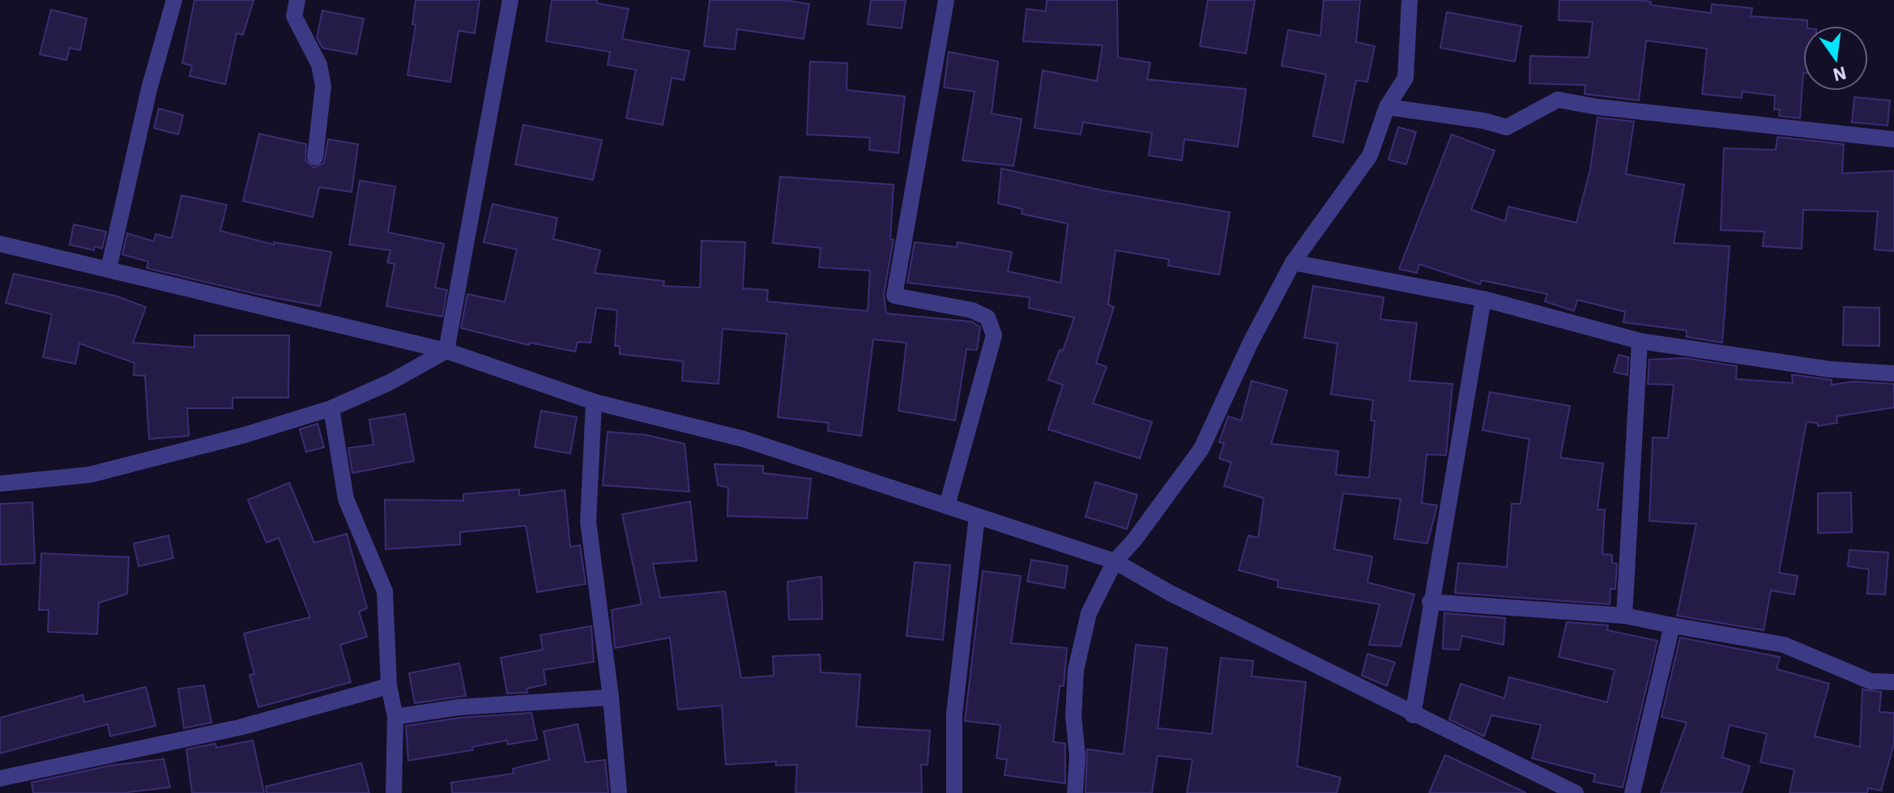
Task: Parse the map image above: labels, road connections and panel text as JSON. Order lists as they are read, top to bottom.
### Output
{
  "north": "bottom"
}
